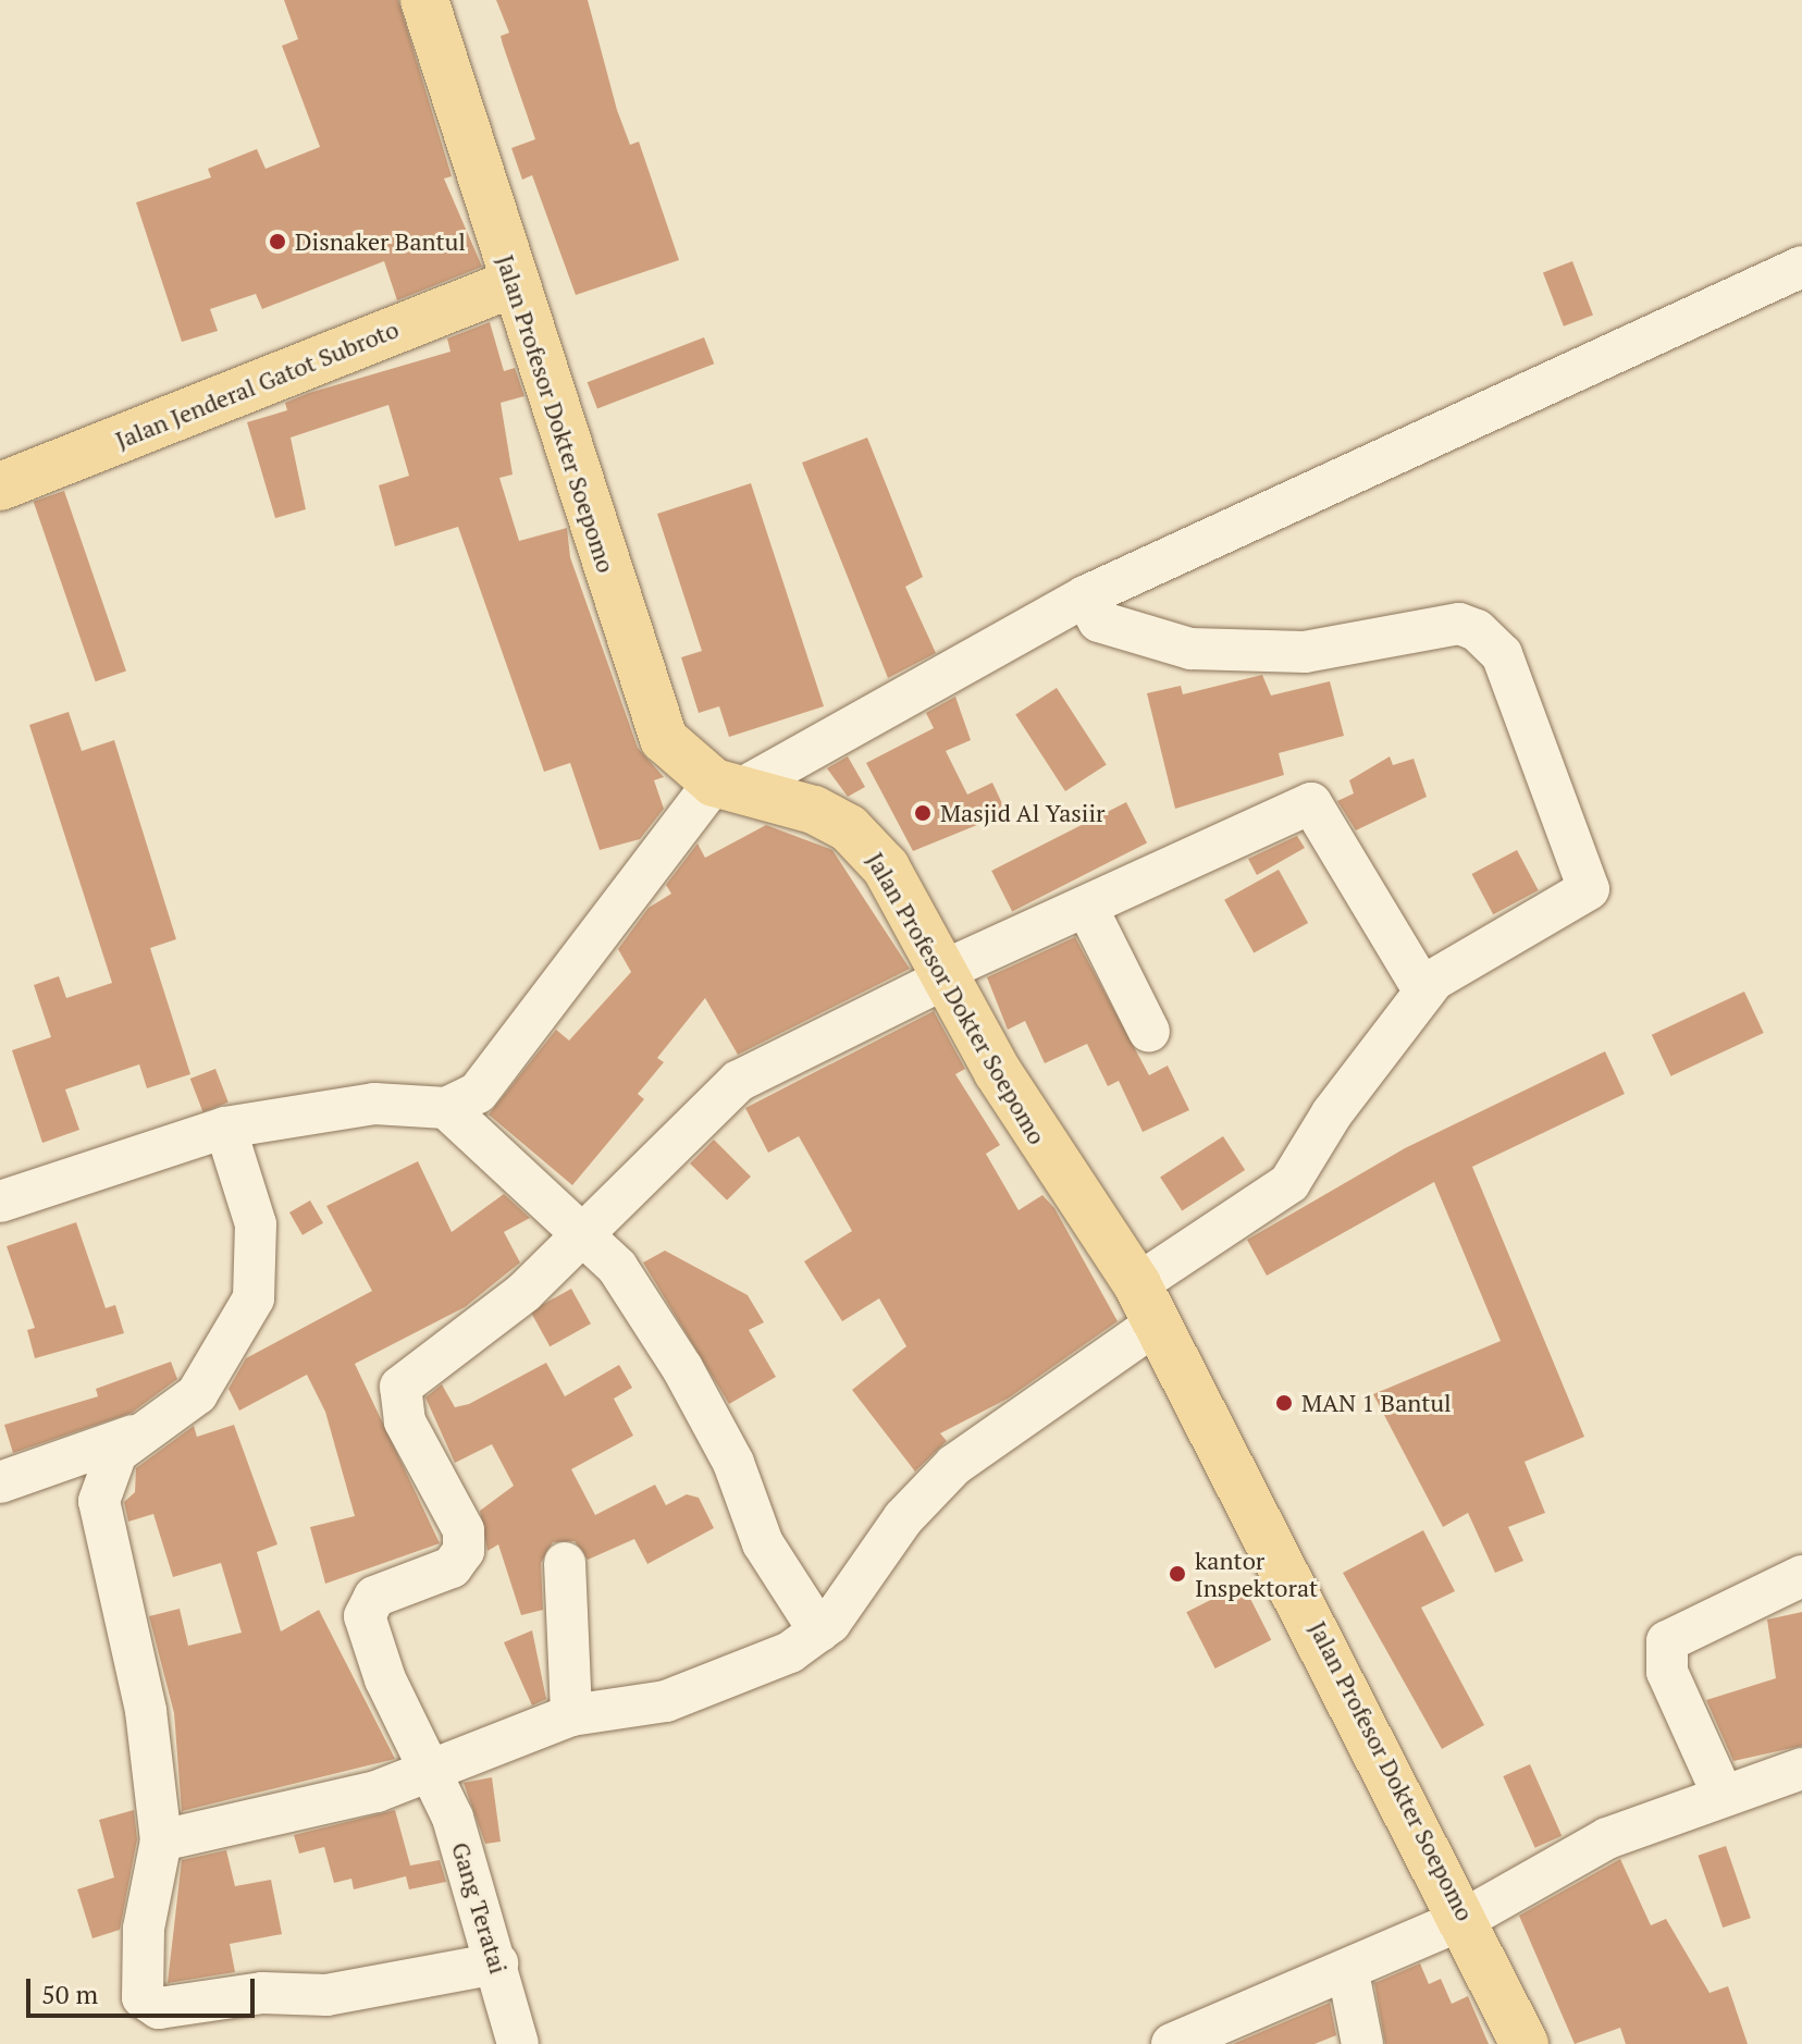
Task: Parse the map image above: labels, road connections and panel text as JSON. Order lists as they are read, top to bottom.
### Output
{
  "streets": {
    "main road": ["Jalan Jenderal Gatot Subroto", "Jalan Profesor Dokter Soepomo"],
    "street": ["Gang Teratai"]
  },
  "crossings": [
    ["Jalan Jenderal Gatot Subroto", "Jalan Profesor Dokter Soepomo"]
  ],
  "places": [
    "Disnaker Bantul",
    "Masjid Al Yasiir",
    "MAN 1 Bantul",
    "kantor Inspektorat"
  ],
  "scale_bar": "50 m"
}
